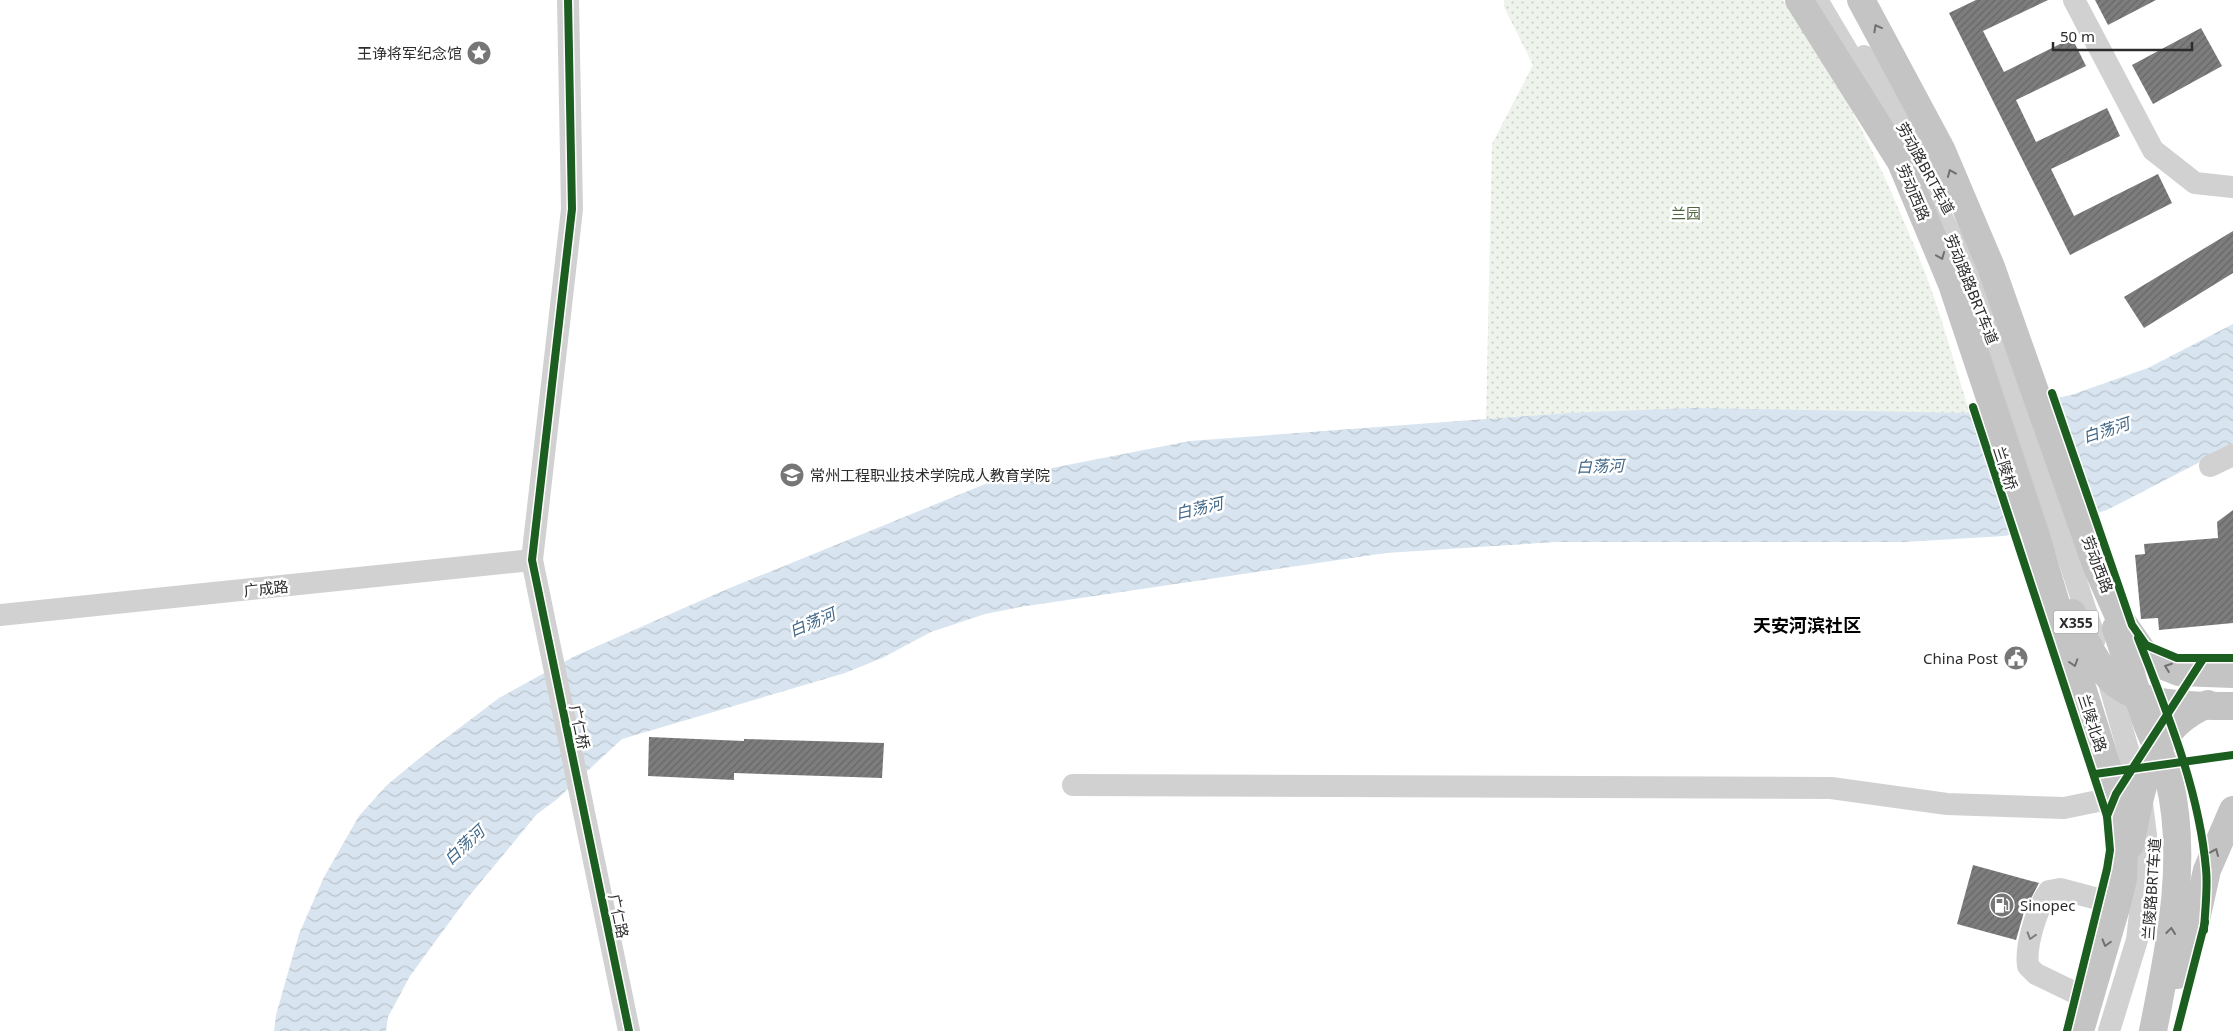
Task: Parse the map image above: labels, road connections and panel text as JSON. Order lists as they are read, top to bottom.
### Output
{
  "streets": {
    "main road": [
      "劳动西路",
      "兰陵桥",
      "X355",
      "兰陵北路"
    ],
    "street": [
      "劳动路BRT车道",
      "劳动路路BRT车道",
      "广成路",
      "广仁桥",
      "兰陵路BRT车道",
      "广仁路"
    ]
  },
  "crossings": [
    ["劳动路BRT车道", "劳动西路"],
    ["劳动路BRT车道", "劳动路路BRT车道"],
    ["劳动路BRT车道", "兰陵桥"],
    ["劳动西路", "劳动路路BRT车道"],
    ["劳动西路", "兰陵桥"],
    ["劳动西路", "X355"],
    ["劳动西路", "兰陵北路"],
    ["劳动路路BRT车道", "兰陵桥"],
    ["兰陵桥", "X355"],
    ["兰陵桥", "兰陵北路"],
    ["广成路", "广仁桥"],
    ["X355", "兰陵北路"],
    ["兰陵北路", "兰陵路BRT车道"],
    ["广仁桥", "广仁路"]
  ],
  "districts": ["天安河滨社区"],
  "water": ["白荡河"],
  "parks": ["兰园"],
  "places": {
    "place": ["王诤将军纪念馆"],
    "school or university": ["常州工程职业技术学院成人教育学院"],
    "public building": ["China Post"],
    "fuel station": ["Sinopec"]
  },
  "scale_bar": "50 m"
}
